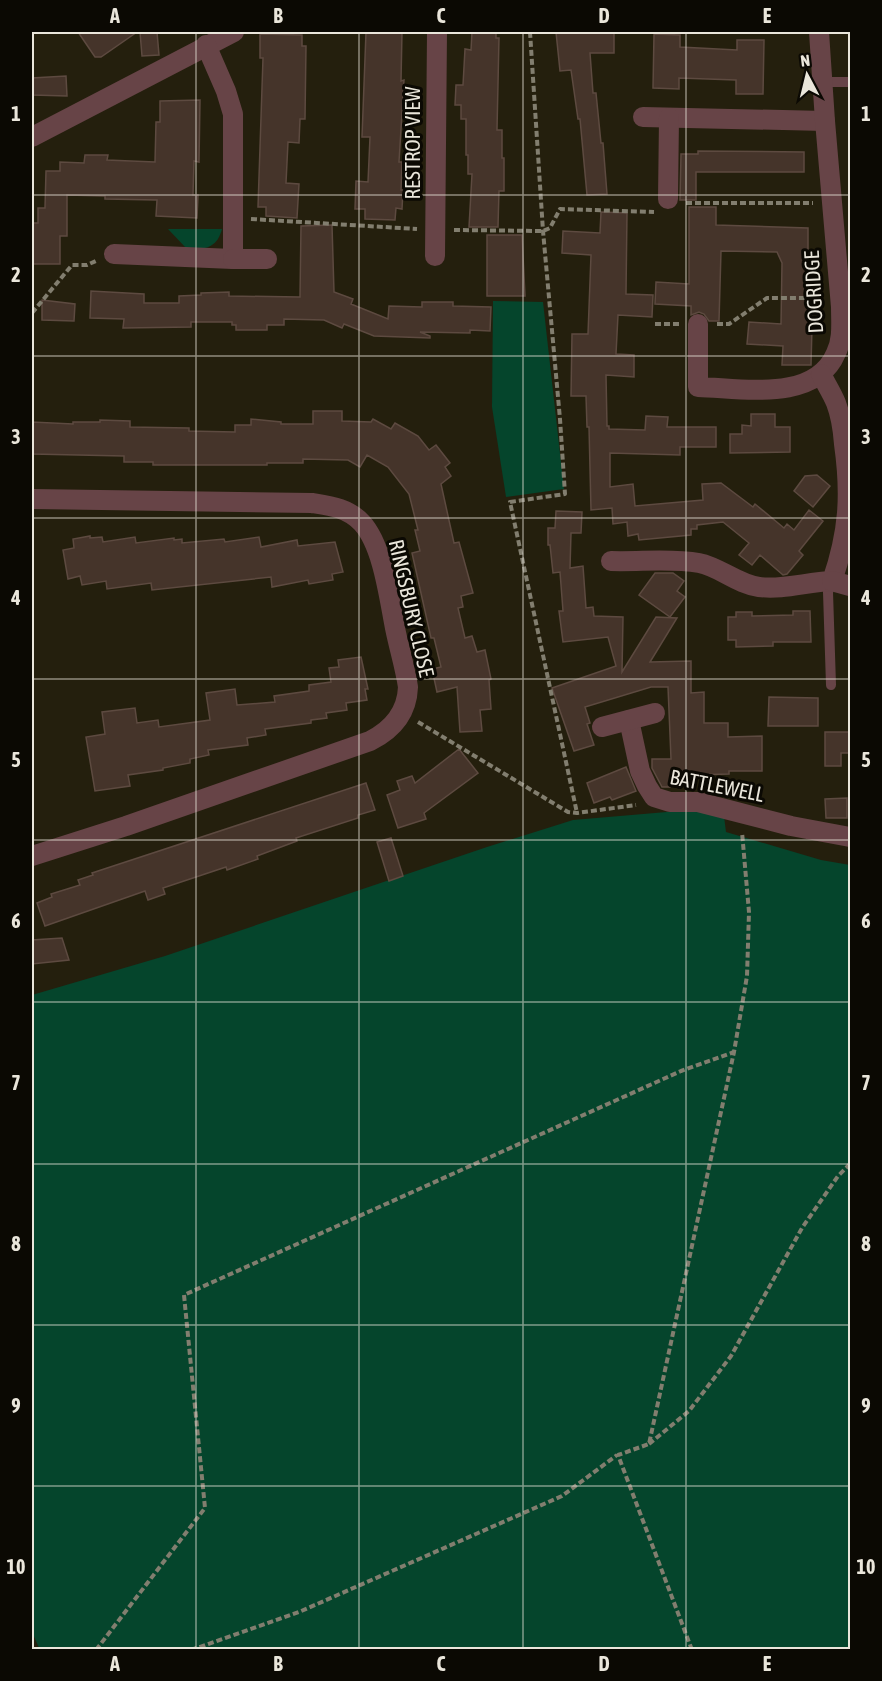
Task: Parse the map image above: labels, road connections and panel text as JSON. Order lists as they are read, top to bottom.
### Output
{
  "streets": {
    "street": [
      "RESTROP VIEW",
      "DOGRIDGE",
      "RINGSBURY CLOSE",
      "BATTLEWELL"
    ]
  },
  "north": "top",
  "grid": {
    "columns": [
      "A",
      "B",
      "C",
      "D",
      "E"
    ],
    "rows": [
      "1",
      "2",
      "3",
      "4",
      "5",
      "6",
      "7",
      "8",
      "9",
      "10"
    ]
  }
}
